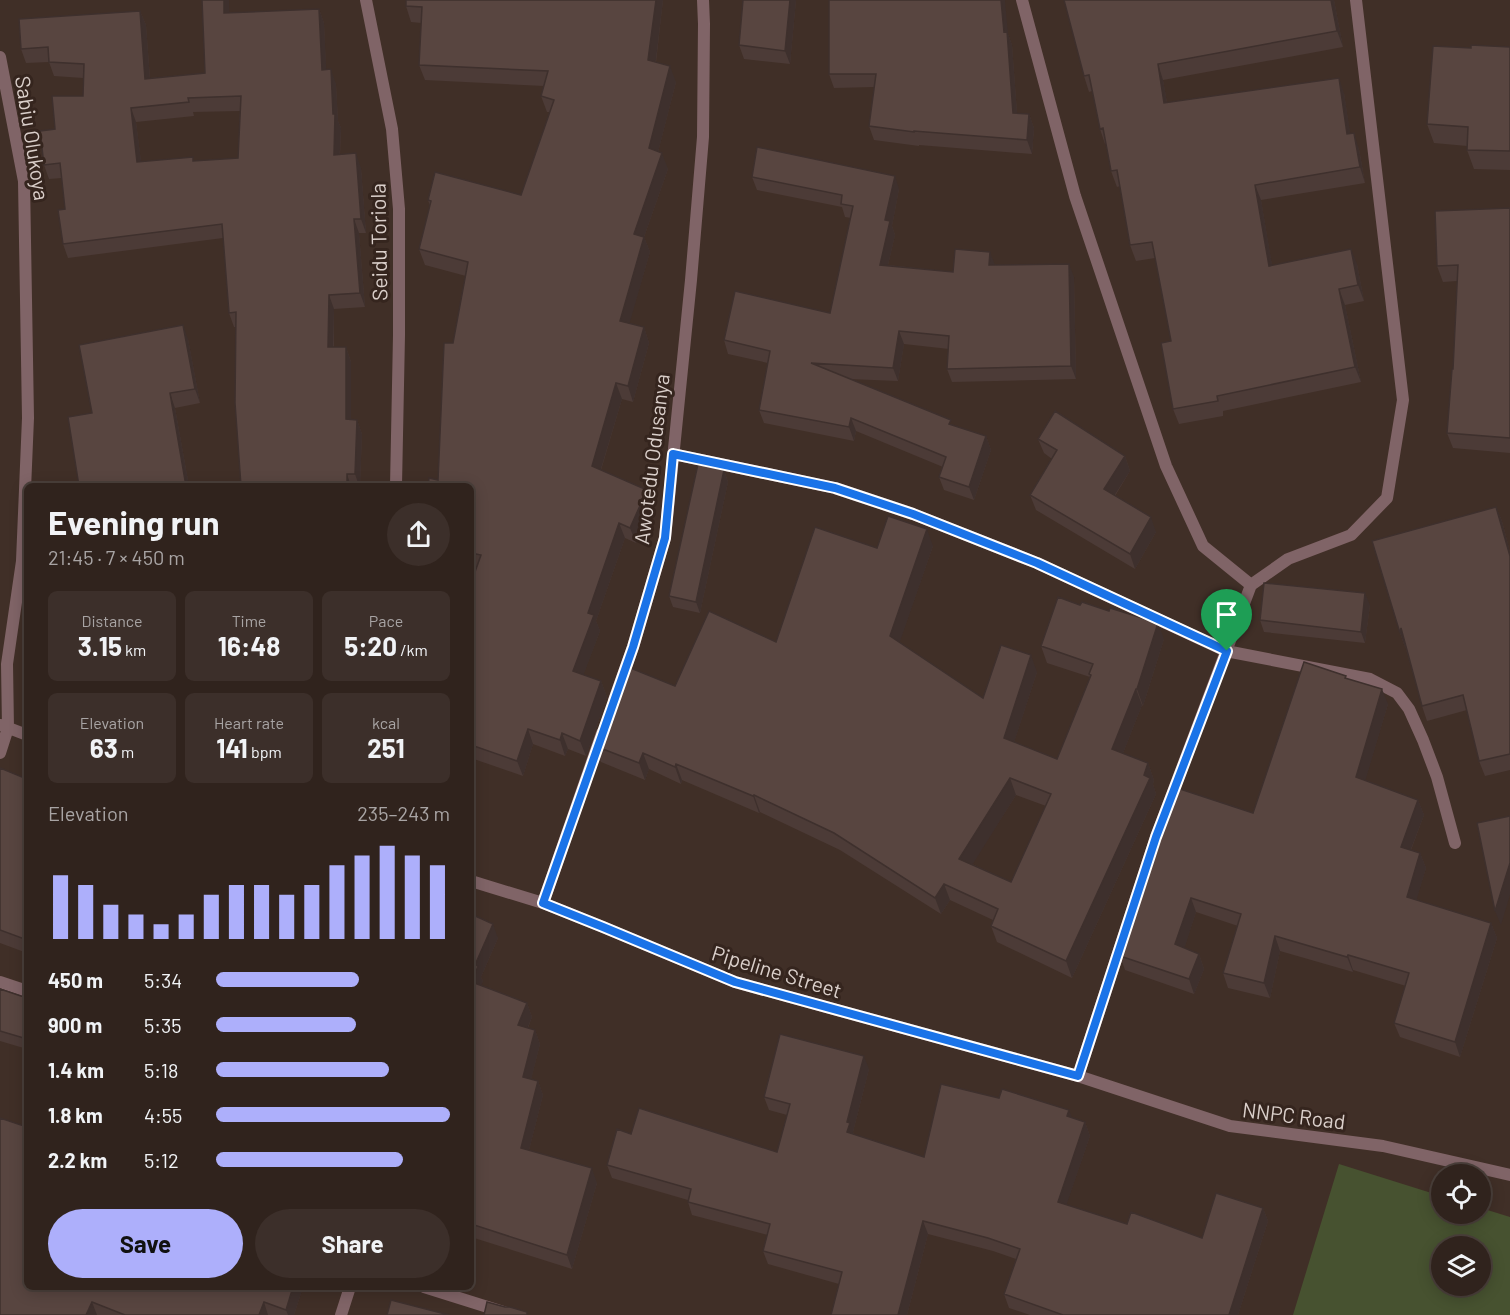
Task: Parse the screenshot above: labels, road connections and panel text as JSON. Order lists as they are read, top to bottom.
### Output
{
  "streets": {
    "street": [
      "Sabiu Olukoya",
      "Seidu Toriola",
      "Awotedu Odusanya",
      "Pipeline Street",
      "NNPC Road"
    ]
  },
  "crossings": [
    ["Awotedu Odusanya", "Pipeline Street"],
    ["Pipeline Street", "NNPC Road"]
  ],
  "page": {
    "heading": ["Evening run", "21:45 · 7 × 450 m"],
    "stats": [
      ["Distance", "3.15 km"],
      ["Time", "16:48"],
      ["Pace", "5:20 /km"],
      ["Elevation", "63 m"],
      ["Heart rate", "141 bpm"],
      ["kcal", "251"]
    ],
    "chart": ["Elevation", "235–243 m"],
    "list": [
      {
        "name": "450 m",
        "note": "5:34"
      },
      {
        "name": "900 m",
        "note": "5:35"
      },
      {
        "name": "1.4 km",
        "note": "5:18"
      },
      {
        "name": "1.8 km",
        "note": "4:55"
      },
      {
        "name": "2.2 km",
        "note": "5:12"
      }
    ],
    "buttons": ["Save", "Share"]
  }
}
